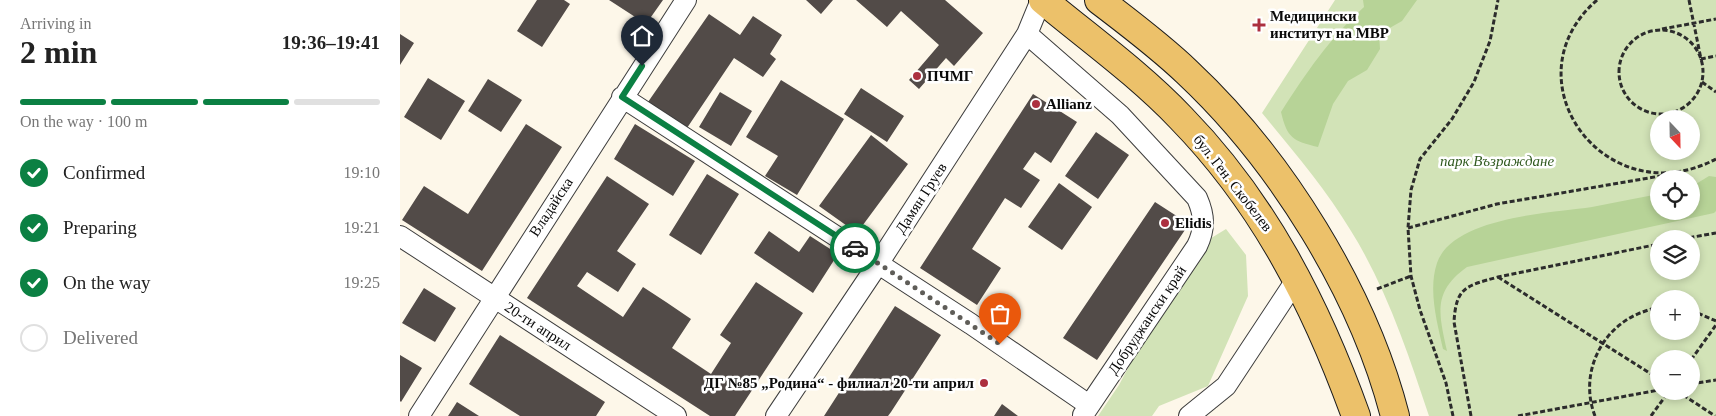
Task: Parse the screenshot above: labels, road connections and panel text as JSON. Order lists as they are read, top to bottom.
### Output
{
  "streets": {
    "main road": ["бул. Ген. Скобелев"],
    "street": [
      "Дамян Груев",
      "Владайска",
      "Добруджански край",
      "20-ти април"
    ]
  },
  "crossings": [
    ["бул. Ген. Скобелев", "Дамян Груев"],
    ["Дамян Груев", "Добруджански край"],
    ["Владайска", "20-ти април"]
  ],
  "parks": ["парк Възраждане"],
  "places": {
    "health": ["Медицински институт на МВР"],
    "other": [
      "ПЧМГ",
      "Allianz",
      "Elidis",
      "ДГ №85 „Родина“ - филиал 20-ти април"
    ]
  },
  "north": "bottom",
  "page": {
    "heading": ["2 min", "Arriving in", "19:36–19:41"],
    "bar": "On the way · 100 m",
    "map_buttons": ["+", "−"],
    "list": [
      ["Confirmed", "19:10"],
      ["Preparing", "19:21"],
      ["On the way", "19:25"],
      "Delivered"
    ]
  }
}
